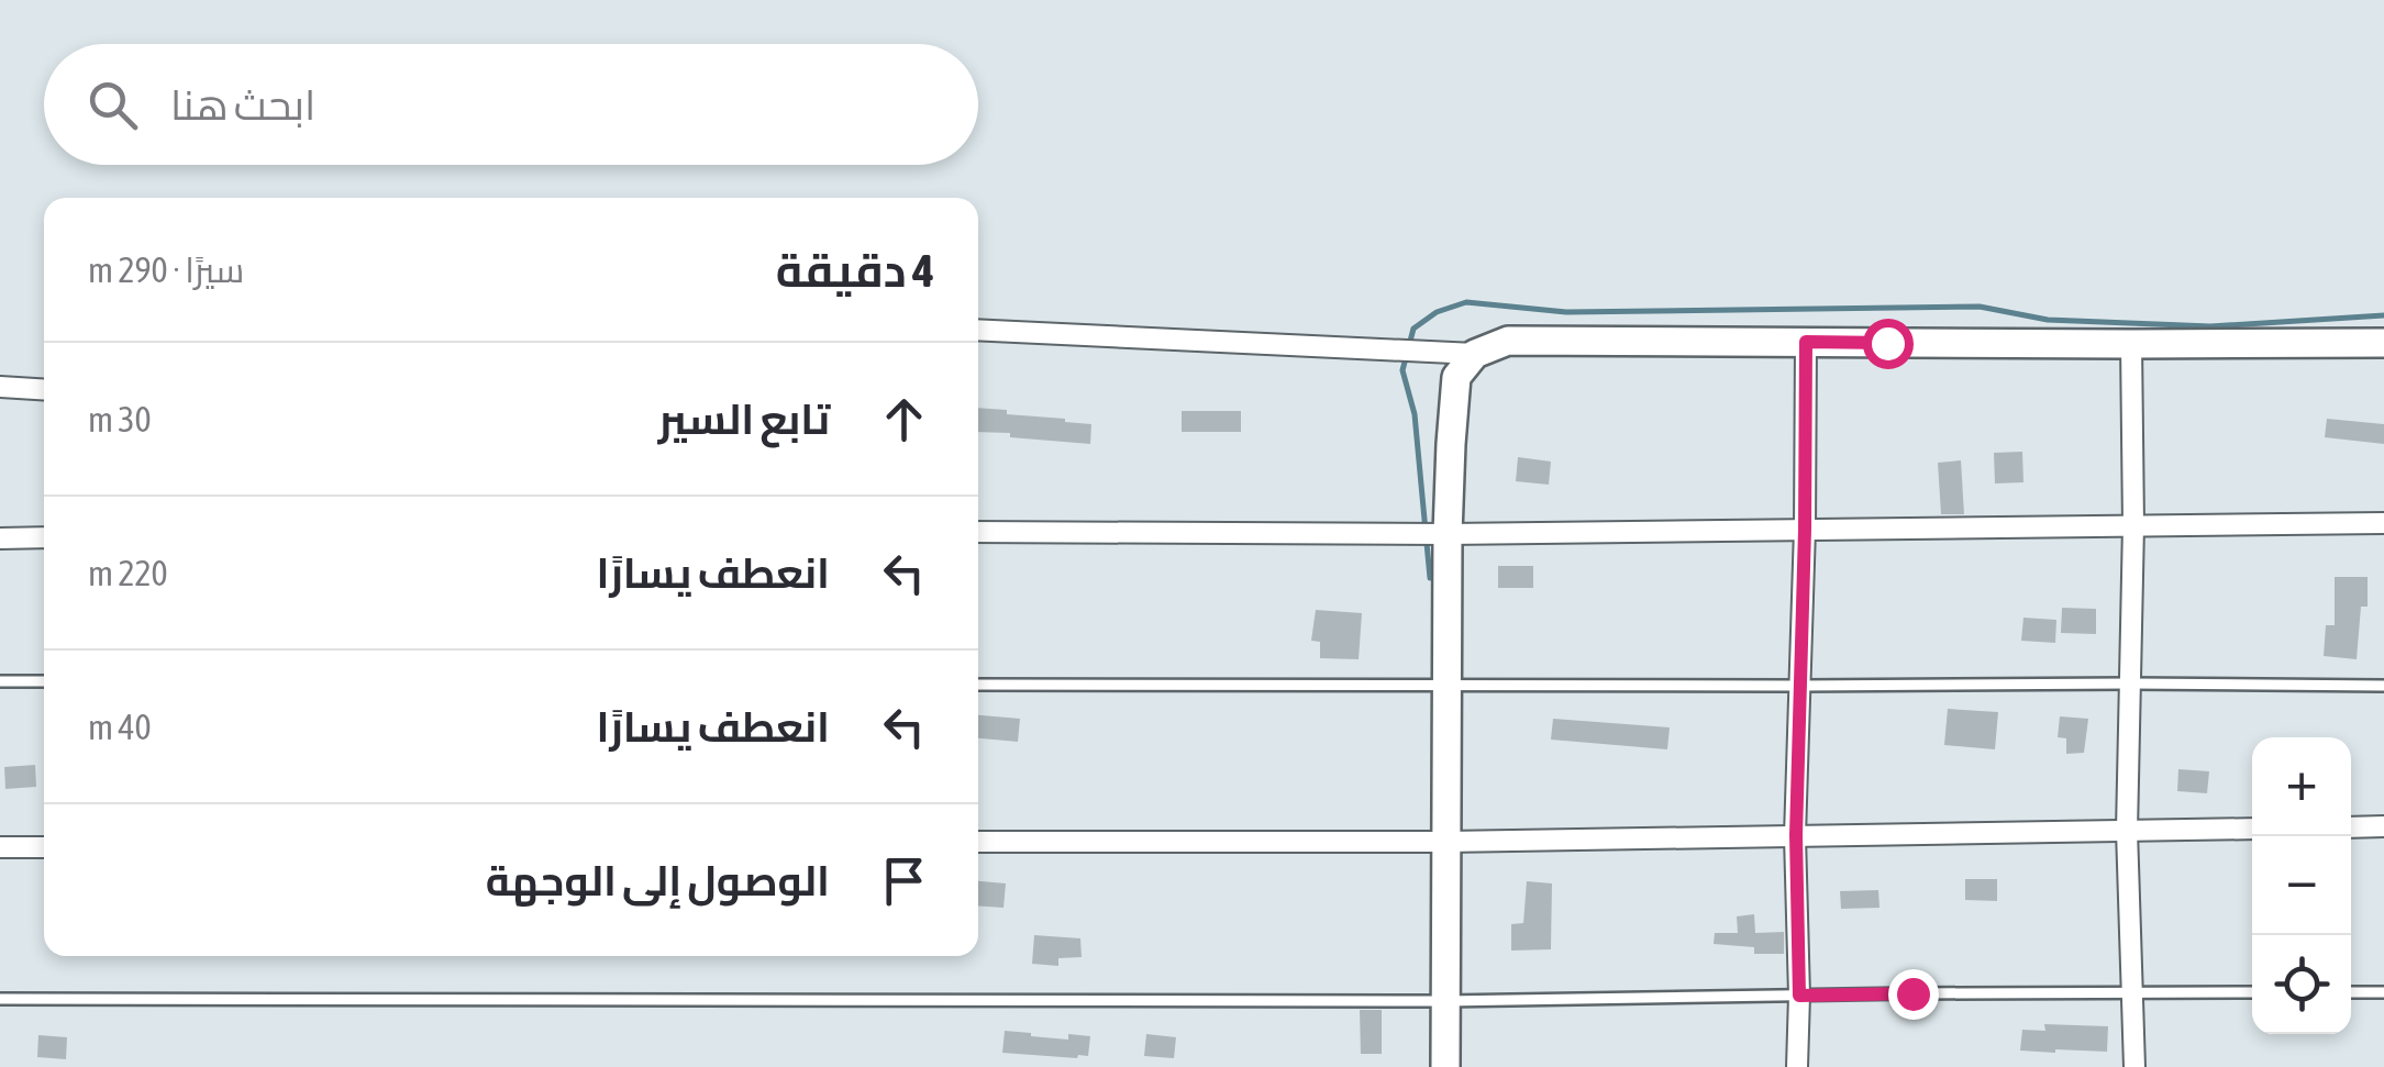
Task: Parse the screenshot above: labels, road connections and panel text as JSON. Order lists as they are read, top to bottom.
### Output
{
  "page": {
    "search": "ابحث هنا",
    "heading": ["4 دقيقة", "سيرًا · 290 m"],
    "list": [
      ["تابع السير", "30 m"],
      ["انعطف يسارًا", "220 m"],
      ["انعطف يسارًا", "40 m"],
      "الوصول إلى الوجهة"
    ],
    "map_buttons": ["+", "−"]
  }
}
